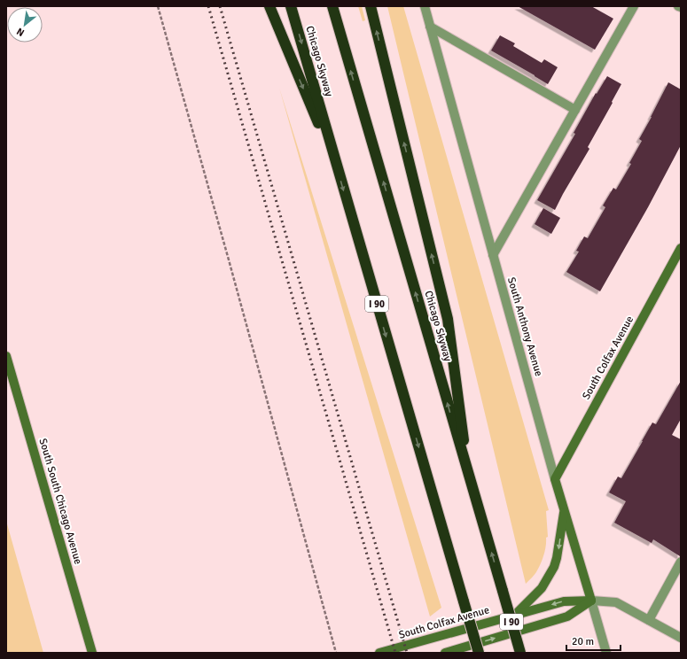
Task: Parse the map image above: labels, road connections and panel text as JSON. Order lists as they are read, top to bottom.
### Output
{
  "streets": {
    "highway": ["Chicago Skyway", "I 90"],
    "main road": ["South Anthony Avenue", "South Colfax Avenue", "South South Chicago Avenue"]
  },
  "crossings": [
    ["South Anthony Avenue", "South Colfax Avenue"]
  ],
  "scale_bar": "20 m",
  "north": "bottom left"
}
